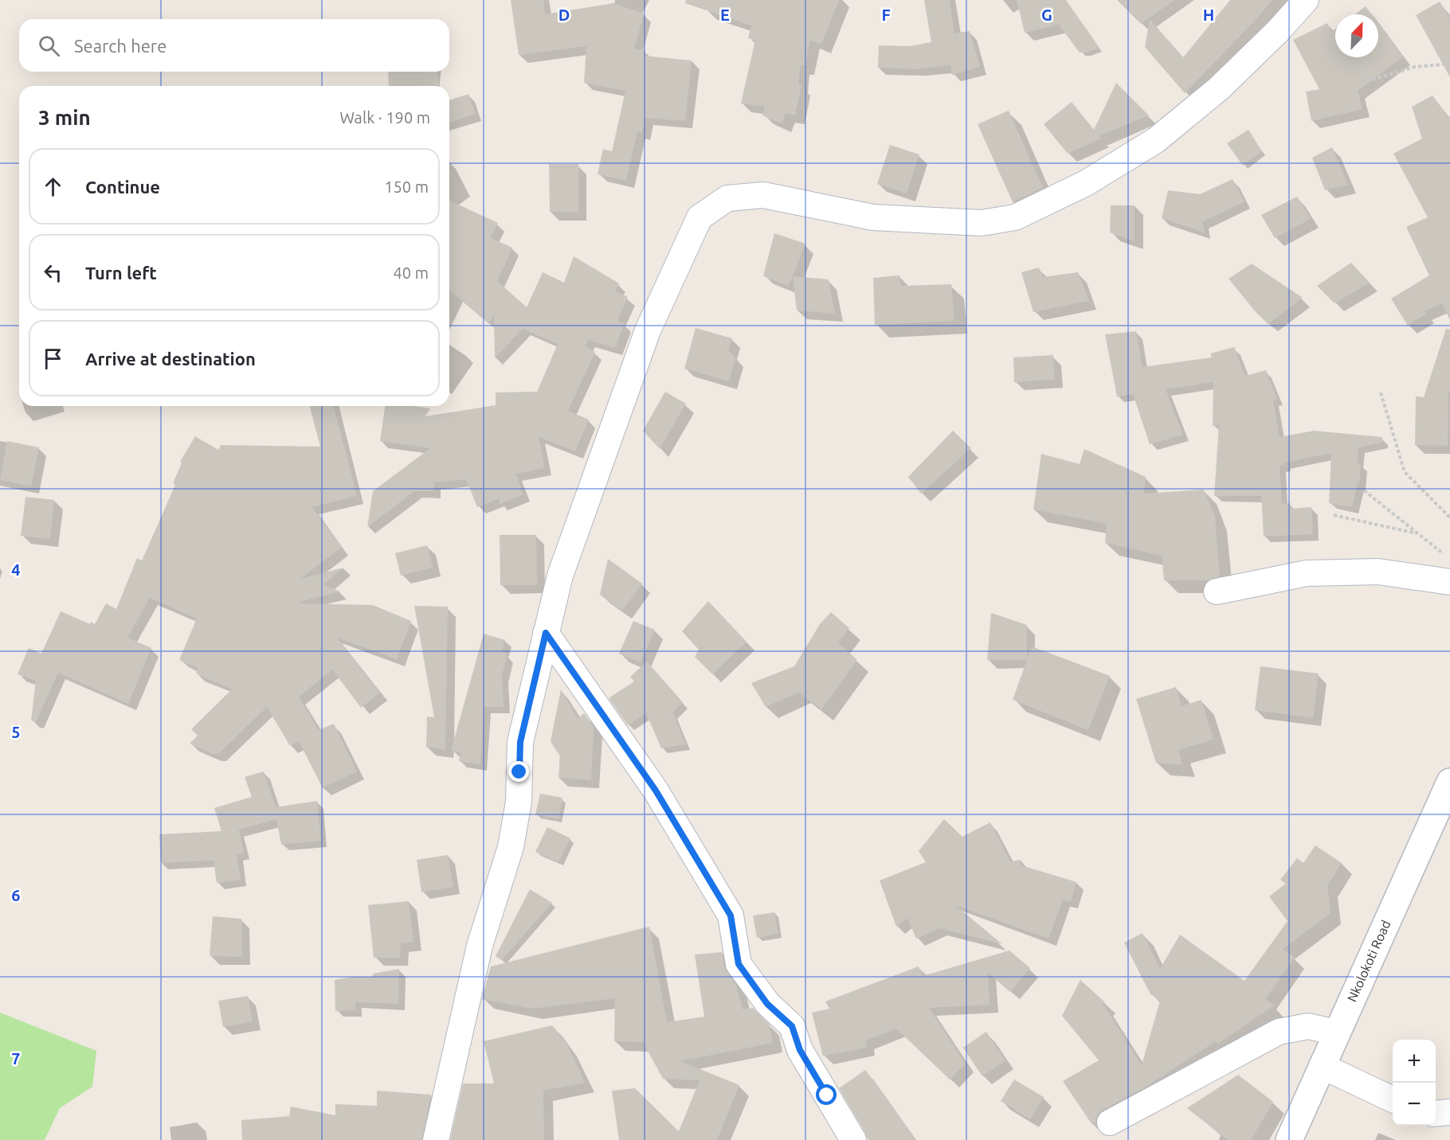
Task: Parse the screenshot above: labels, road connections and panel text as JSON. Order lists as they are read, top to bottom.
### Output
{
  "streets": {
    "main road": ["Nkolokoti Road"]
  },
  "north": "top right",
  "page": {
    "search": "Search here",
    "heading": ["3 min", "Walk · 190 m"],
    "list": [
      ["Continue", "150 m"],
      ["Turn left", "40 m"],
      "Arrive at destination"
    ],
    "map_buttons": ["+", "−"]
  },
  "grid": {
    "columns": [
      "D",
      "E",
      "F",
      "G",
      "H"
    ],
    "rows": [
      "4",
      "5",
      "6",
      "7"
    ]
  }
}
